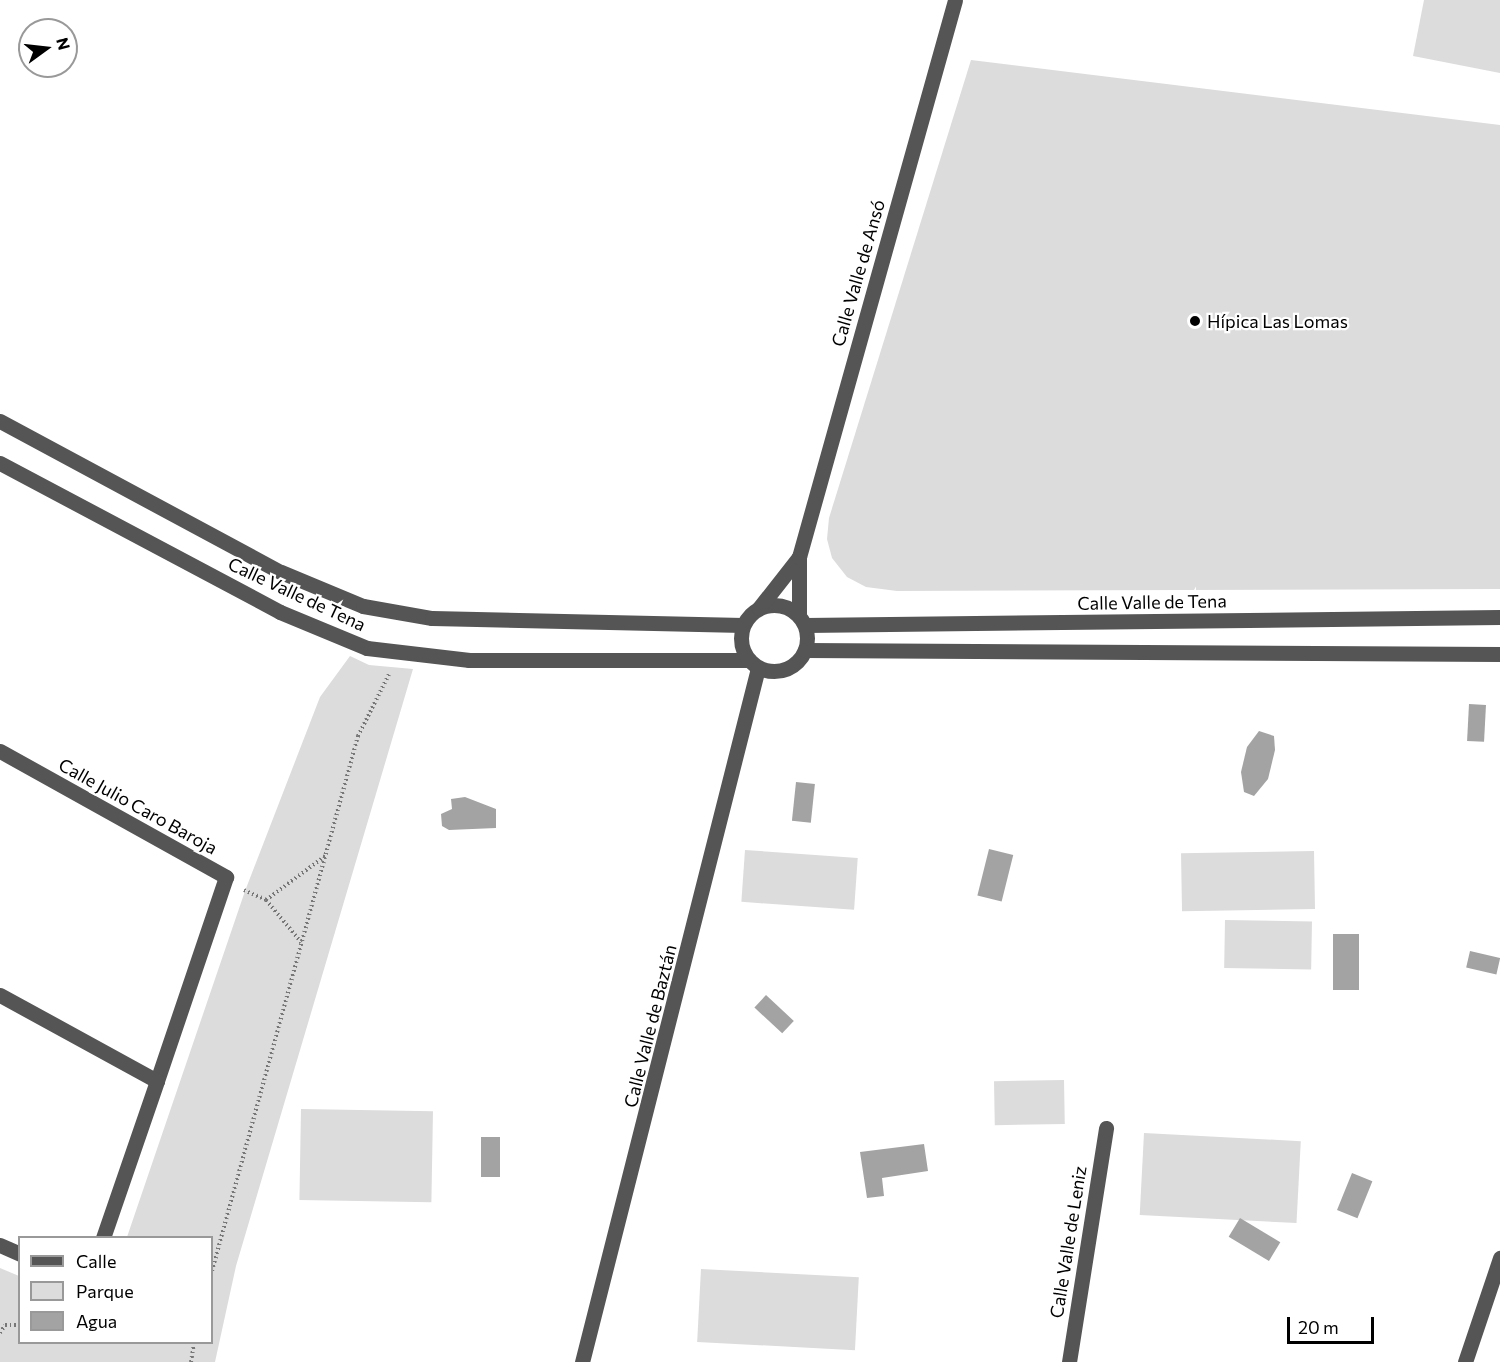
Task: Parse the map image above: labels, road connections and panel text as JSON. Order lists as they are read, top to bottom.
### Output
{
  "streets": {
    "street": [
      "Calle Valle de Ansó",
      "Calle Valle de Tena",
      "Calle Julio Caro Baroja",
      "Calle Valle de Baztán",
      "Calle Valle de Leniz"
    ]
  },
  "crossings": [
    ["Calle Valle de Ansó", "Calle Valle de Tena"],
    ["Calle Valle de Ansó", "Calle Valle de Baztán"],
    ["Calle Valle de Tena", "Calle Valle de Baztán"]
  ],
  "places": ["Hípica Las Lomas"],
  "legend": ["Calle", "Parque", "Agua"],
  "scale_bar": "20 m",
  "north": "right"
}
